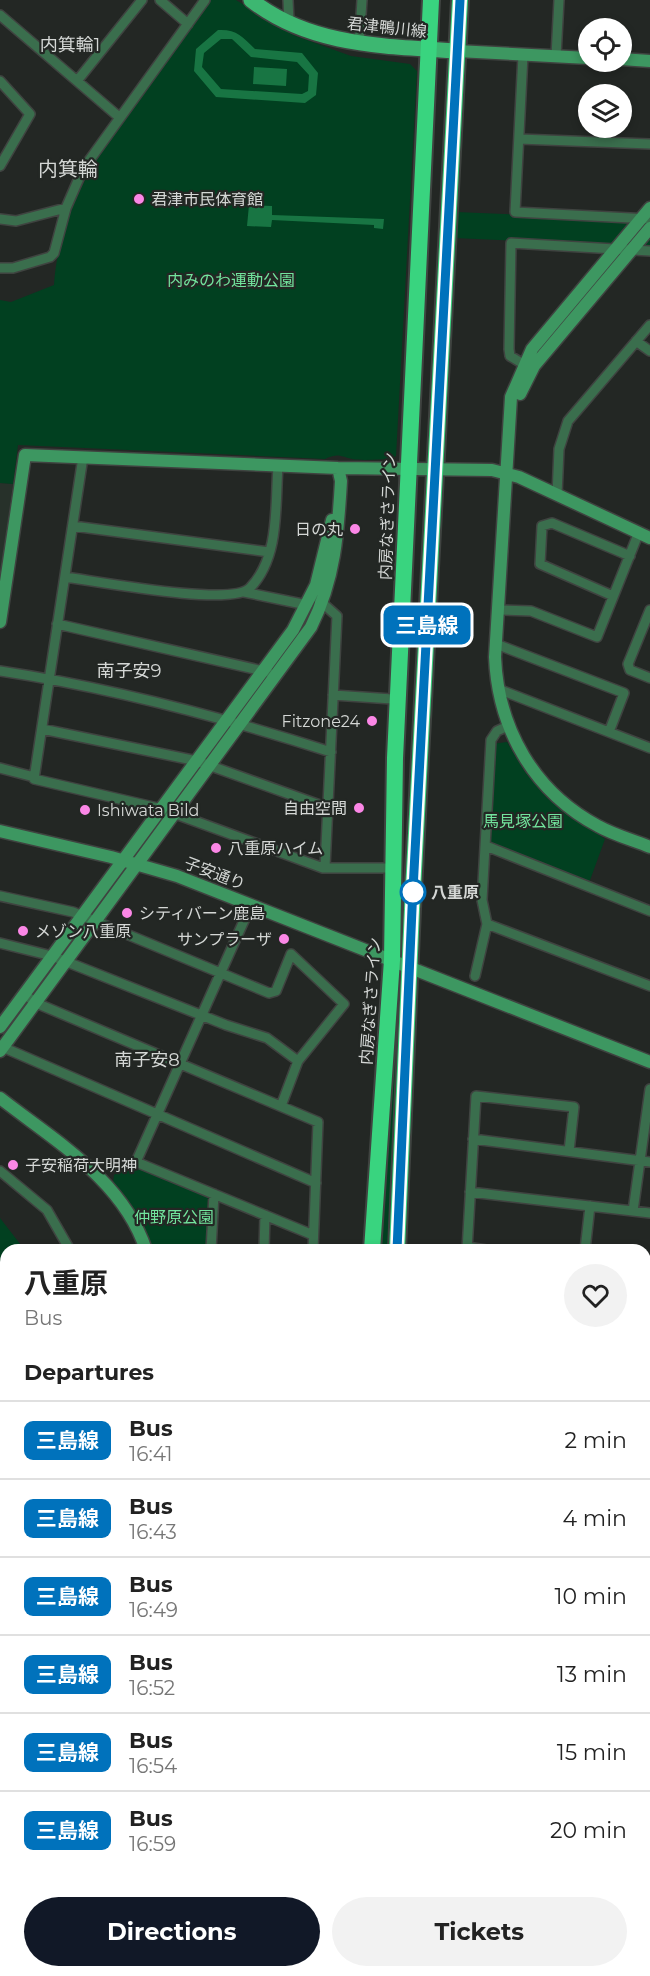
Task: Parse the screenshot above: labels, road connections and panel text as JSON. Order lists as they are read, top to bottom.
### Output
{
  "streets": {
    "highway": ["内房なぎさライン"],
    "main road": ["君津鴨川線"],
    "street": ["子安通り"]
  },
  "crossings": [
    ["君津鴨川線", "内房なぎさライン"],
    ["内房なぎさライン", "子安通り"]
  ],
  "districts": [
    "内箕輪1",
    "内箕輪",
    "南子安9",
    "南子安8"
  ],
  "parks": ["内みのわ運動公園", "馬見塚公園", "仲野原公園"],
  "places": [
    "君津市民体育館",
    "日の丸",
    "Fitzone24",
    "自由空間",
    "Ishiwata Bild",
    "八重原ハイム",
    "八重原",
    "シティバーン鹿島",
    "メゾン八重原",
    "サンプラーザ",
    "子安稲荷大明神"
  ],
  "lines": ["bus line 三島線"],
  "page": {
    "on_map": "三島線",
    "heading": [
      ["八重原", "Bus"],
      "Departures"
    ],
    "list": [
      {
        "mark": "三島線",
        "name": "Bus",
        "note": "16:41",
        "value": "2 min"
      },
      {
        "mark": "三島線",
        "name": "Bus",
        "note": "16:43",
        "value": "4 min"
      },
      {
        "mark": "三島線",
        "name": "Bus",
        "note": "16:49",
        "value": "10 min"
      },
      {
        "mark": "三島線",
        "name": "Bus",
        "note": "16:52",
        "value": "13 min"
      },
      {
        "mark": "三島線",
        "name": "Bus",
        "note": "16:54",
        "value": "15 min"
      },
      {
        "mark": "三島線",
        "name": "Bus",
        "note": "16:59",
        "value": "20 min"
      }
    ],
    "buttons": ["Directions", "Tickets"]
  }
}
